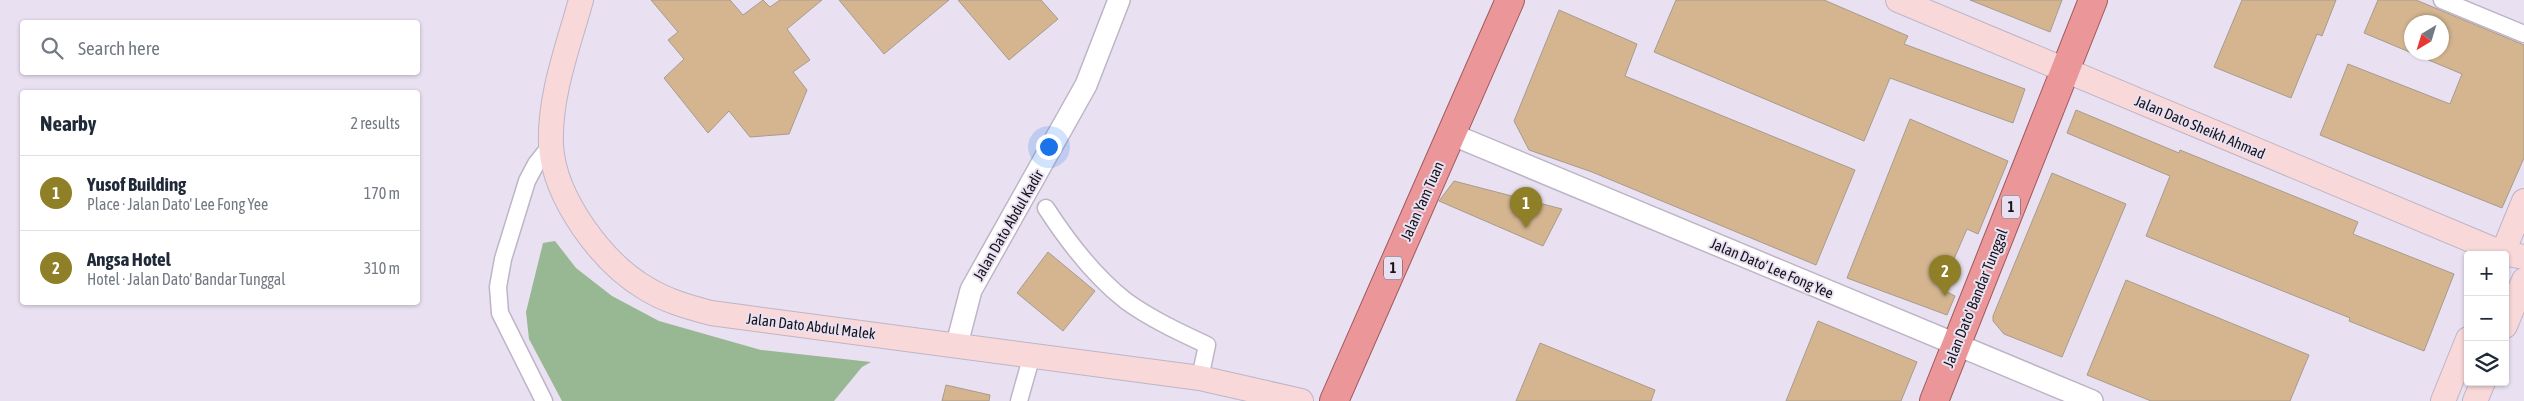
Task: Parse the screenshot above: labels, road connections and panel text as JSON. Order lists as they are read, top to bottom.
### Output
{
  "streets": {
    "highway": ["Jalan Yam Tuan", "1", "Jalan Dato' Bandar Tunggal"],
    "main road": ["Jalan Dato Sheikh Ahmad", "Jalan Dato Abdul Malek"],
    "street": ["Jalan Dato Abdul Kadir", "Jalan Dato' Lee Fong Yee"]
  },
  "crossings": [
    ["Jalan Dato Sheikh Ahmad", "Jalan Dato' Bandar Tunggal"],
    ["Jalan Yam Tuan", "Jalan Dato' Lee Fong Yee"],
    ["Jalan Dato Abdul Kadir", "Jalan Dato Abdul Malek"],
    ["Jalan Dato' Lee Fong Yee", "Jalan Dato' Bandar Tunggal"]
  ],
  "north": "bottom left",
  "page": {
    "search": "Search here",
    "heading": ["Nearby", "2 results"],
    "list": [
      {
        "mark": "1",
        "name": "Yusof Building",
        "note": "Place · Jalan Dato' Lee Fong Yee",
        "value": "170 m"
      },
      {
        "mark": "2",
        "name": "Angsa Hotel",
        "note": "Hotel · Jalan Dato' Bandar Tunggal",
        "value": "310 m"
      }
    ],
    "pins": ["1", "2"],
    "map_buttons": ["+", "−"]
  }
}
